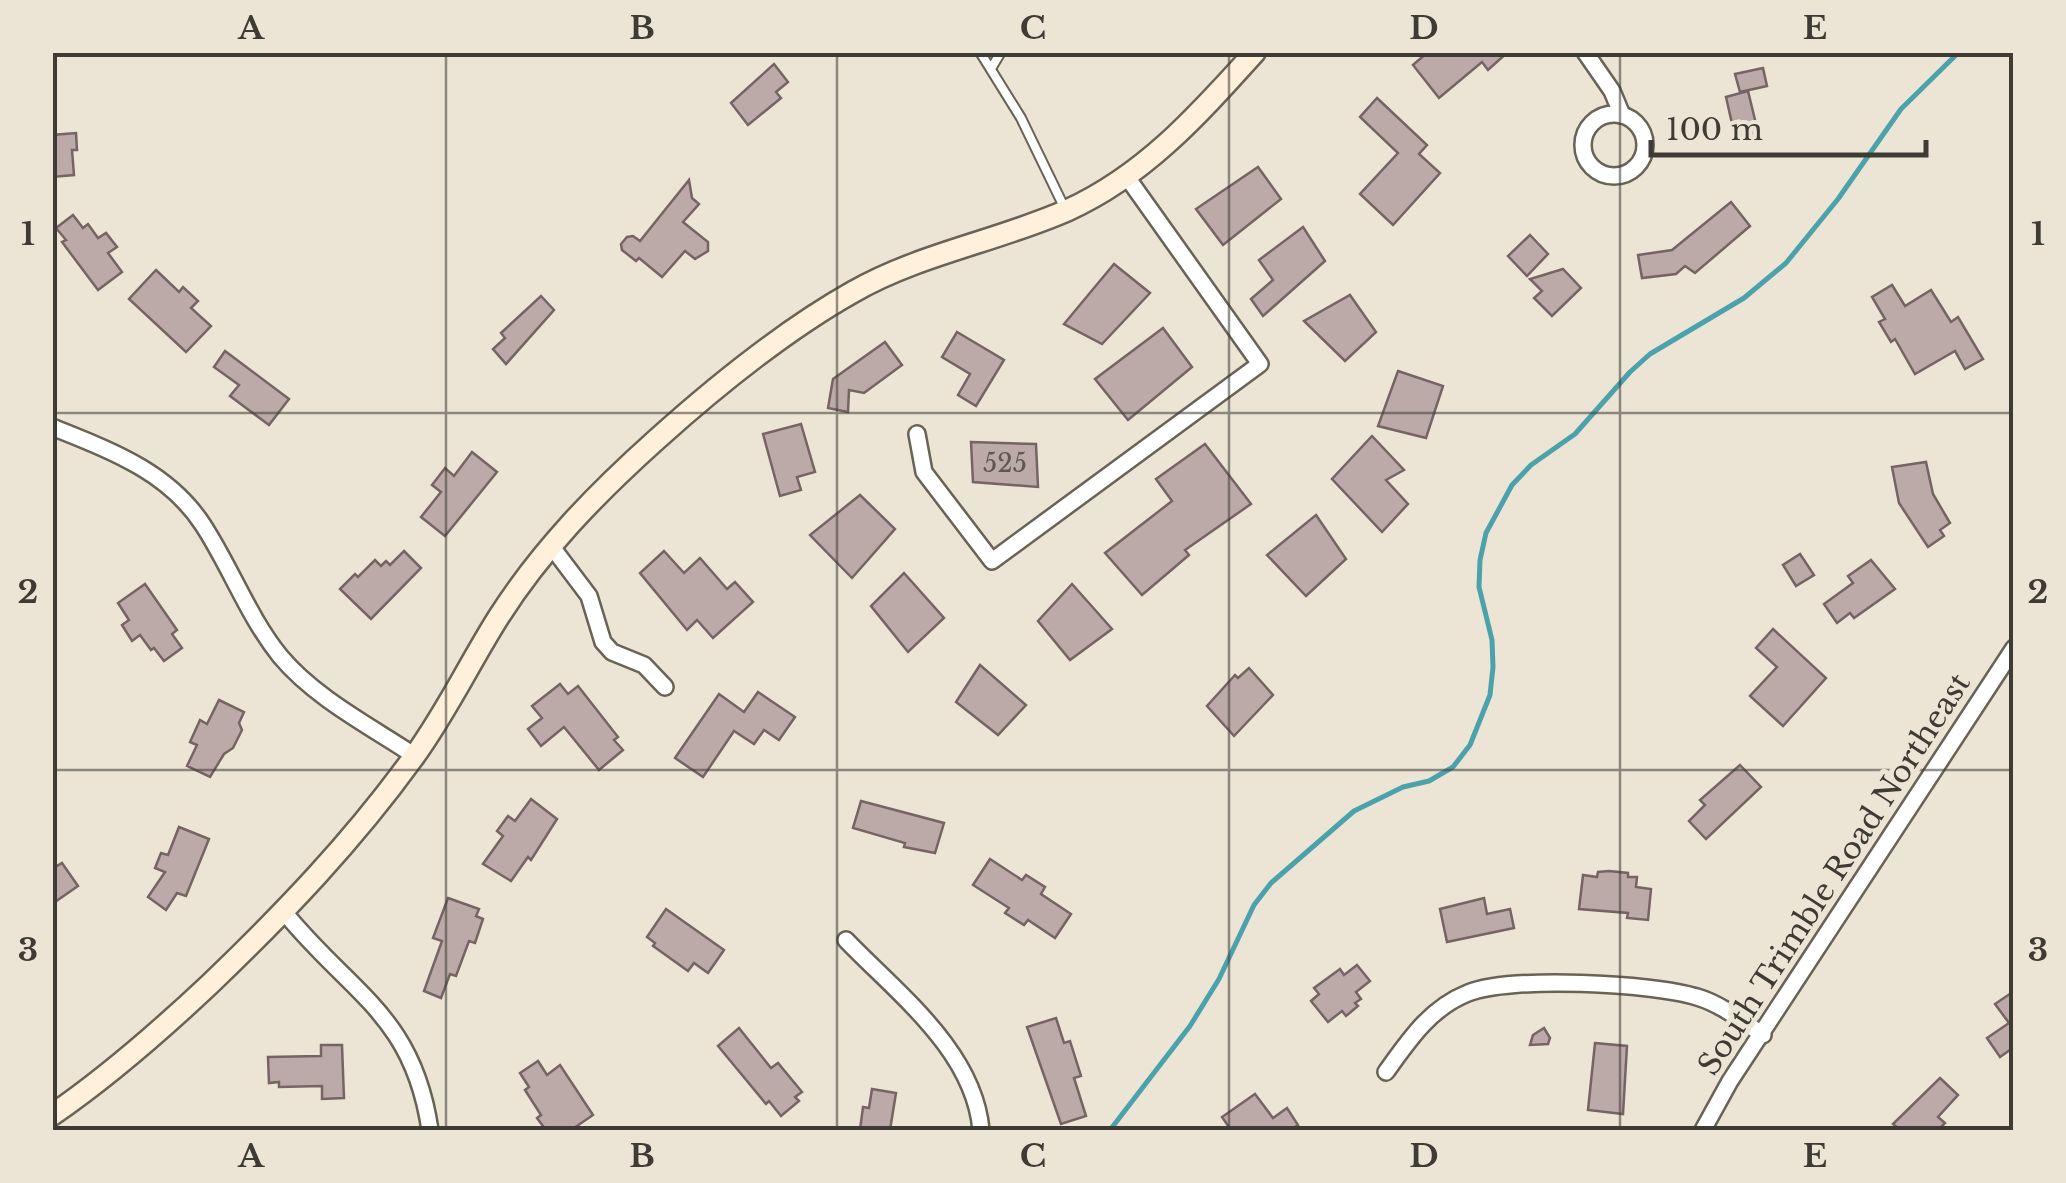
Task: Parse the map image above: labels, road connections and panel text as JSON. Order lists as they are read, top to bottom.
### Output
{
  "streets": {
    "street": ["South Trimble Road Northeast"]
  },
  "house_numbers": ["525"],
  "scale_bar": "100 m",
  "grid": {
    "columns": [
      "A",
      "B",
      "C",
      "D",
      "E"
    ],
    "rows": ["1", "2", "3"]
  }
}
